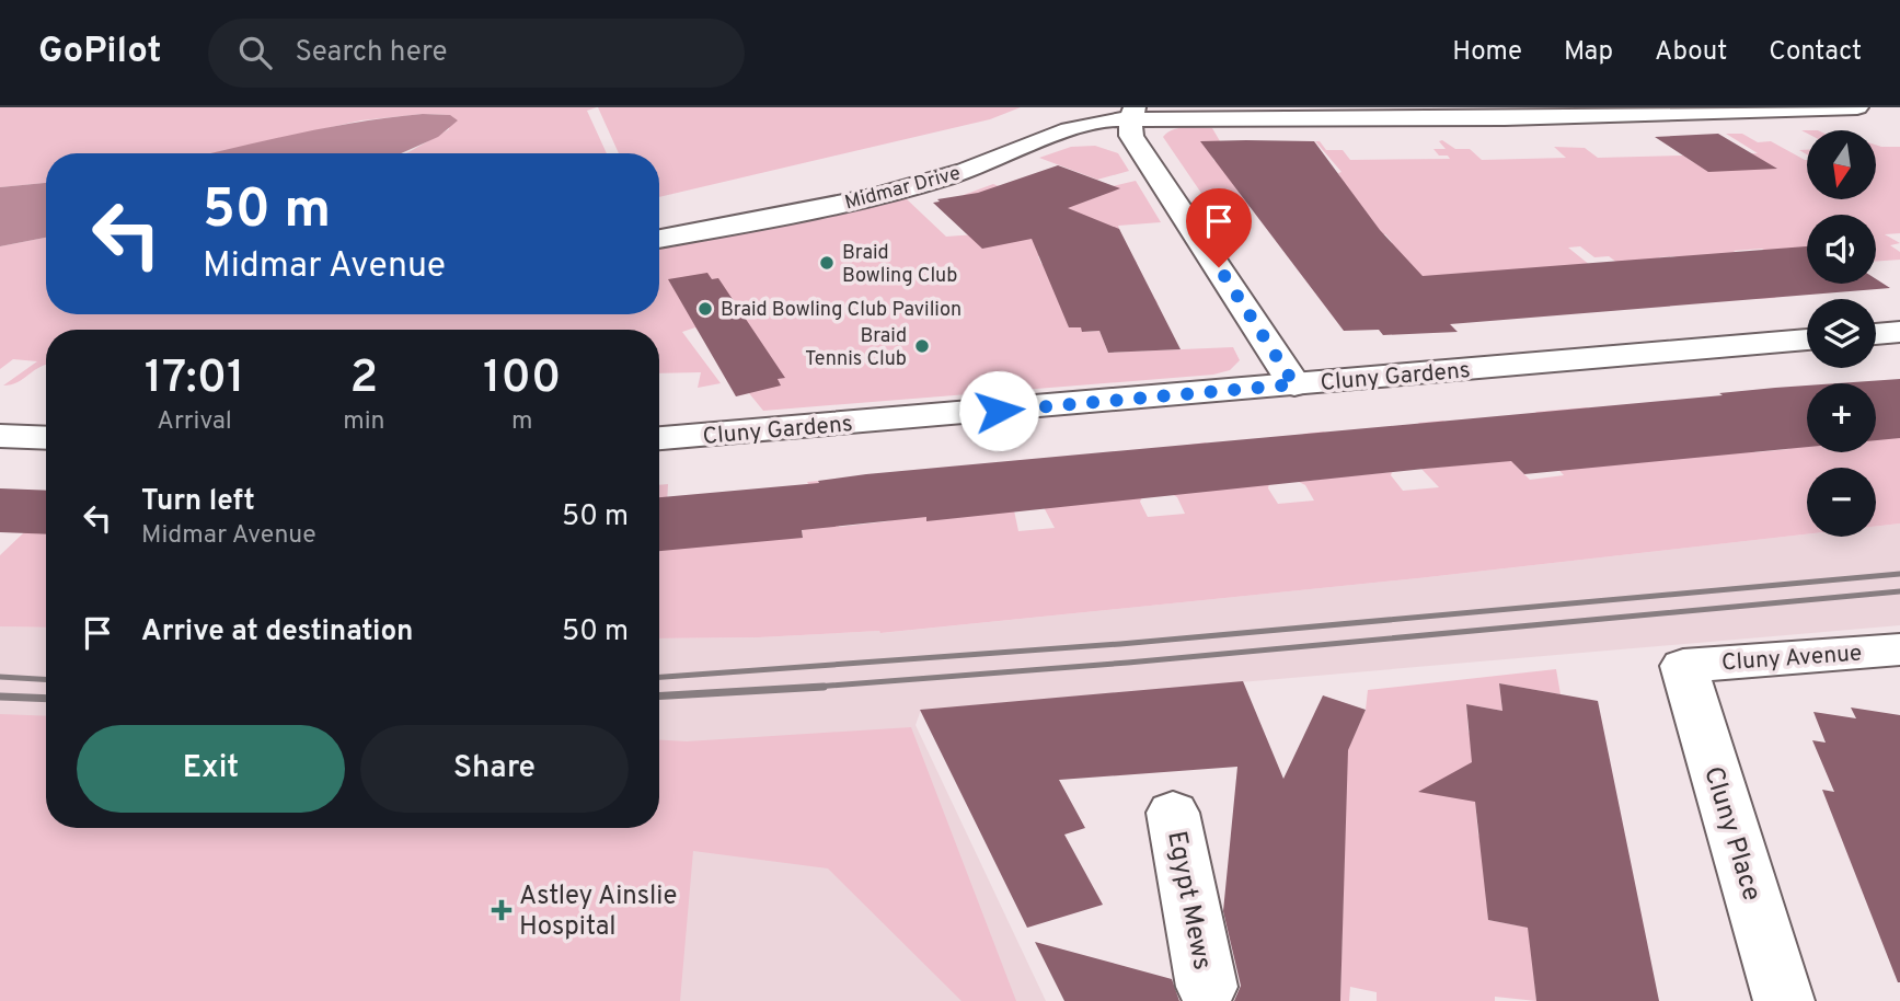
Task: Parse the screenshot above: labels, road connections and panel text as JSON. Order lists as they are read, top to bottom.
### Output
{
  "streets": {
    "street": [
      "Midmar Drive",
      "Cluny Gardens",
      "Cluny Avenue",
      "Cluny Place",
      "Egypt Mews"
    ]
  },
  "crossings": [
    ["Cluny Avenue", "Cluny Place"]
  ],
  "places": {
    "other": ["Braid Bowling Club", "Braid Bowling Club Pavilion", "Braid Tennis Club"],
    "health": ["Astley Ainslie Hospital"]
  },
  "north": "bottom",
  "page": {
    "header": "GoPilot",
    "search": "Search here",
    "nav": [
      "Home",
      "Map",
      "About",
      "Contact"
    ],
    "map_buttons": ["+", "−"],
    "turn": ["50 m", "Midmar Avenue"],
    "eta": [
      "17:01",
      "Arrival",
      "2",
      "min",
      "100",
      "m"
    ],
    "list": [
      {
        "name": "Turn left",
        "note": "Midmar Avenue",
        "value": "50 m"
      },
      {
        "name": "Arrive at destination",
        "value": "50 m"
      }
    ],
    "buttons": ["Exit", "Share"]
  }
}
